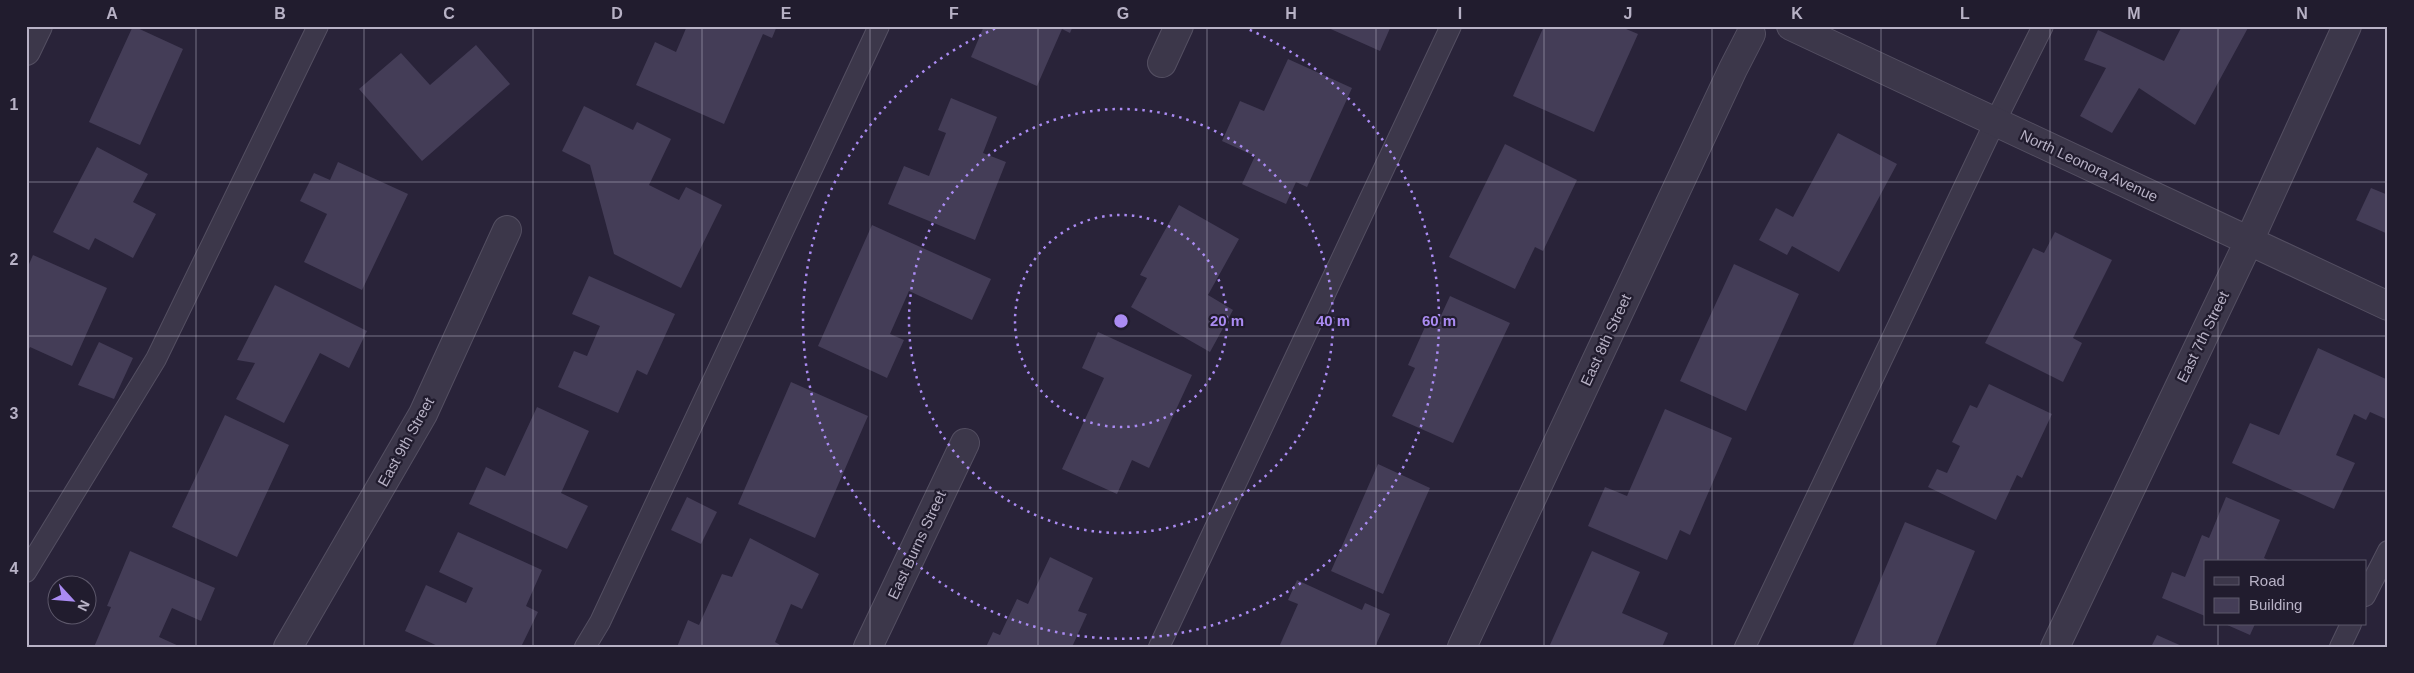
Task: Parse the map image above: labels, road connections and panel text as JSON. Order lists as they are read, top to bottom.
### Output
{
  "streets": {
    "street": [
      "North Leonora Avenue",
      "East 7th Street",
      "East 8th Street",
      "East 9th Street",
      "East Burns Street"
    ]
  },
  "crossings": [
    ["North Leonora Avenue", "East 7th Street"]
  ],
  "legend": ["Road", "Building"],
  "north": "bottom right",
  "grid": {
    "columns": [
      "A",
      "B",
      "C",
      "D",
      "E",
      "F",
      "G",
      "H",
      "I",
      "J",
      "K",
      "L",
      "M",
      "N"
    ],
    "rows": [
      "1",
      "2",
      "3",
      "4"
    ]
  },
  "rings": ["20 m", "40 m", "60 m"]
}
